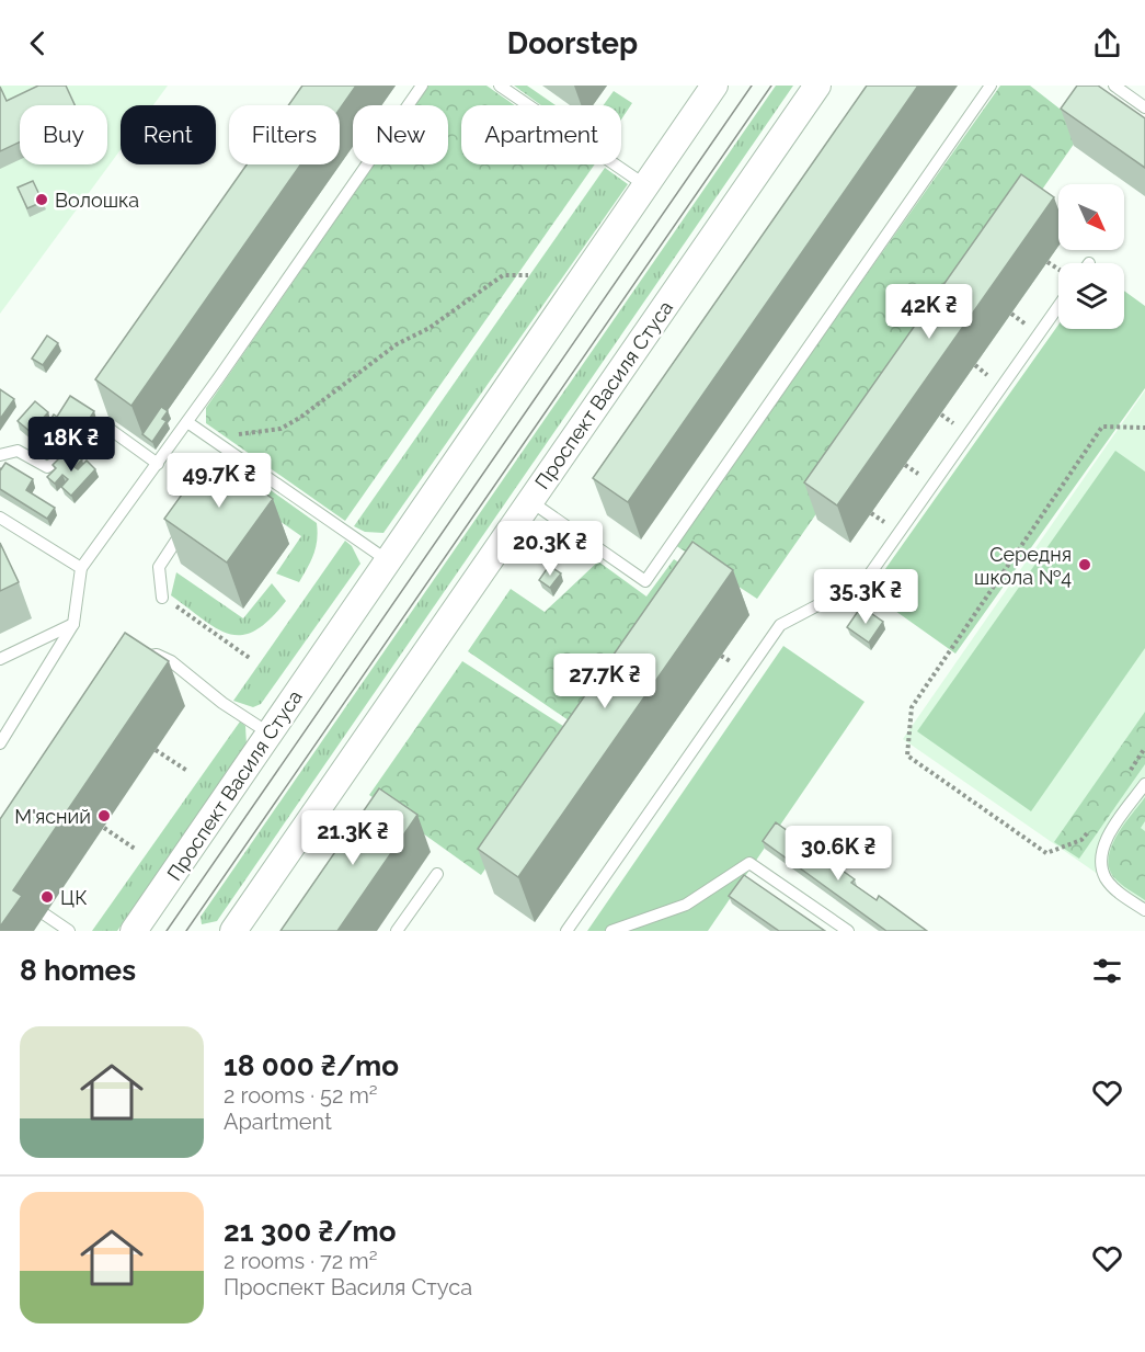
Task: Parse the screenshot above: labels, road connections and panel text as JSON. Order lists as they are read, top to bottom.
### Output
{
  "streets": {
    "street": ["Проспект Василя Стуса"]
  },
  "places": [
    "Волошка",
    "Середня школа №4",
    "М'ясний",
    "ЦК"
  ],
  "north": "bottom right",
  "page": {
    "header": "Doorstep",
    "chip": [
      "Buy",
      "Rent",
      "Filters",
      "New",
      "Apartment"
    ],
    "price": [
      "42K ₴",
      "18K ₴",
      "49.7K ₴",
      "20.3K ₴",
      "35.3K ₴",
      "27.7K ₴",
      "21.3K ₴",
      "30.6K ₴"
    ],
    "heading": "8 homes",
    "list": [
      {
        "name": "18 000 ₴/mo",
        "note": "2 rooms · 52 m² · Apartment"
      },
      {
        "name": "21 300 ₴/mo",
        "note": "2 rooms · 72 m² · Проспект Василя Стуса"
      }
    ]
  }
}
